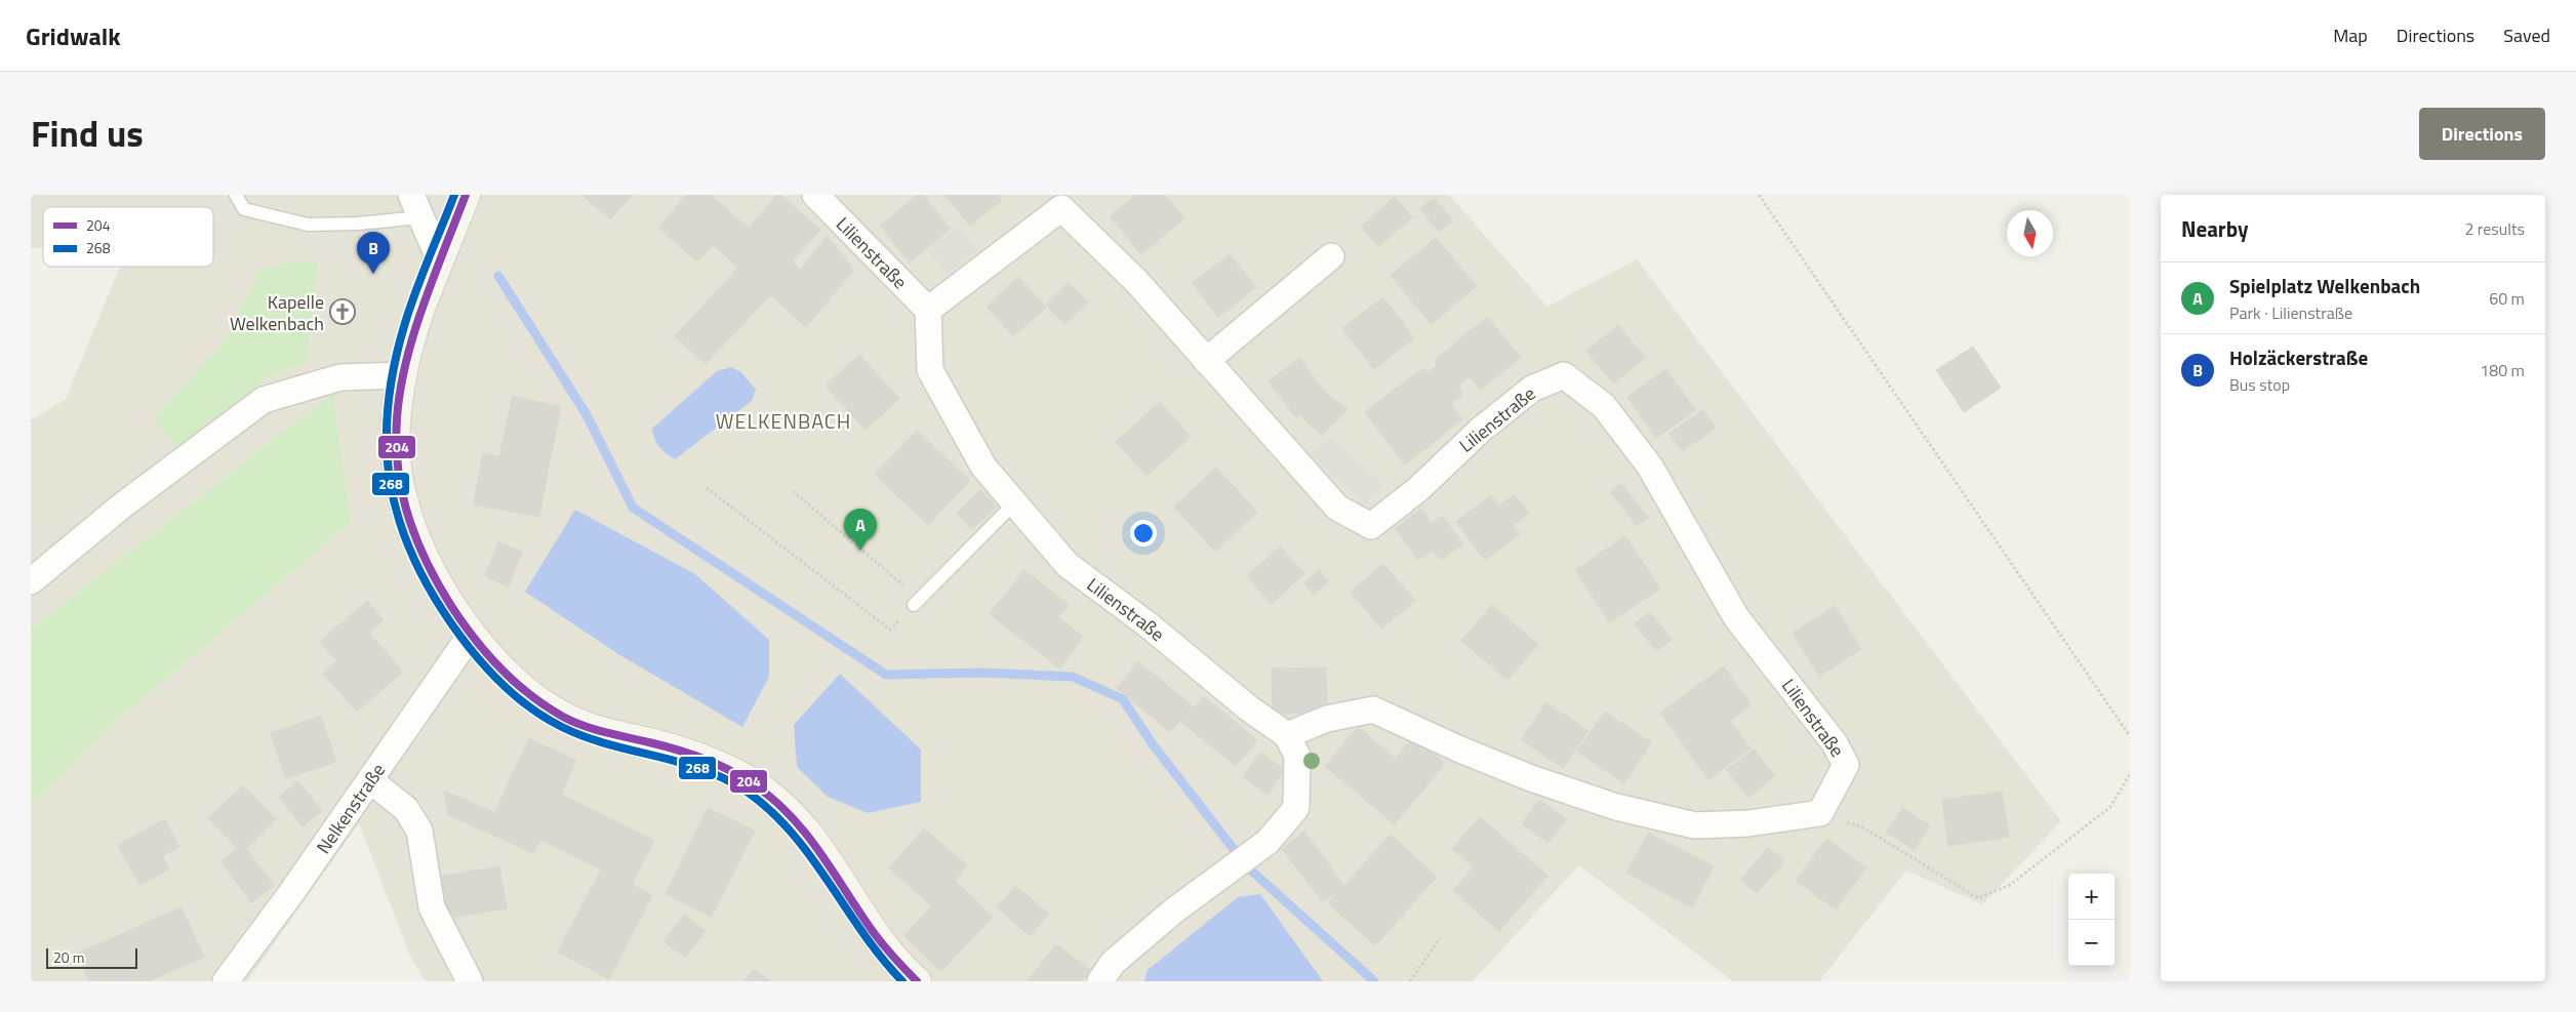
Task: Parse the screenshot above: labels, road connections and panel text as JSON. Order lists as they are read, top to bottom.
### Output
{
  "streets": {
    "street": ["Lilienstraße", "Nelkenstraße"]
  },
  "districts": ["WELKENBACH"],
  "places": {
    "church": ["Kapelle Welkenbach"]
  },
  "lines": ["transit line 204", "transit line 268"],
  "legend": ["204", "268"],
  "scale_bar": "20 m",
  "north": "bottom",
  "page": {
    "header": "Gridwalk",
    "nav": ["Map", "Directions", "Saved"],
    "title": "Find us",
    "buttons": "Directions",
    "heading": ["Nearby", "2 results"],
    "pins": ["B", "A"],
    "list": [
      {
        "mark": "A",
        "name": "Spielplatz Welkenbach",
        "note": "Park · Lilienstraße",
        "value": "60 m"
      },
      {
        "mark": "B",
        "name": "Holzäckerstraße",
        "note": "Bus stop",
        "value": "180 m"
      }
    ],
    "map_buttons": ["+", "−"],
    "scale": "20 m"
  }
}
